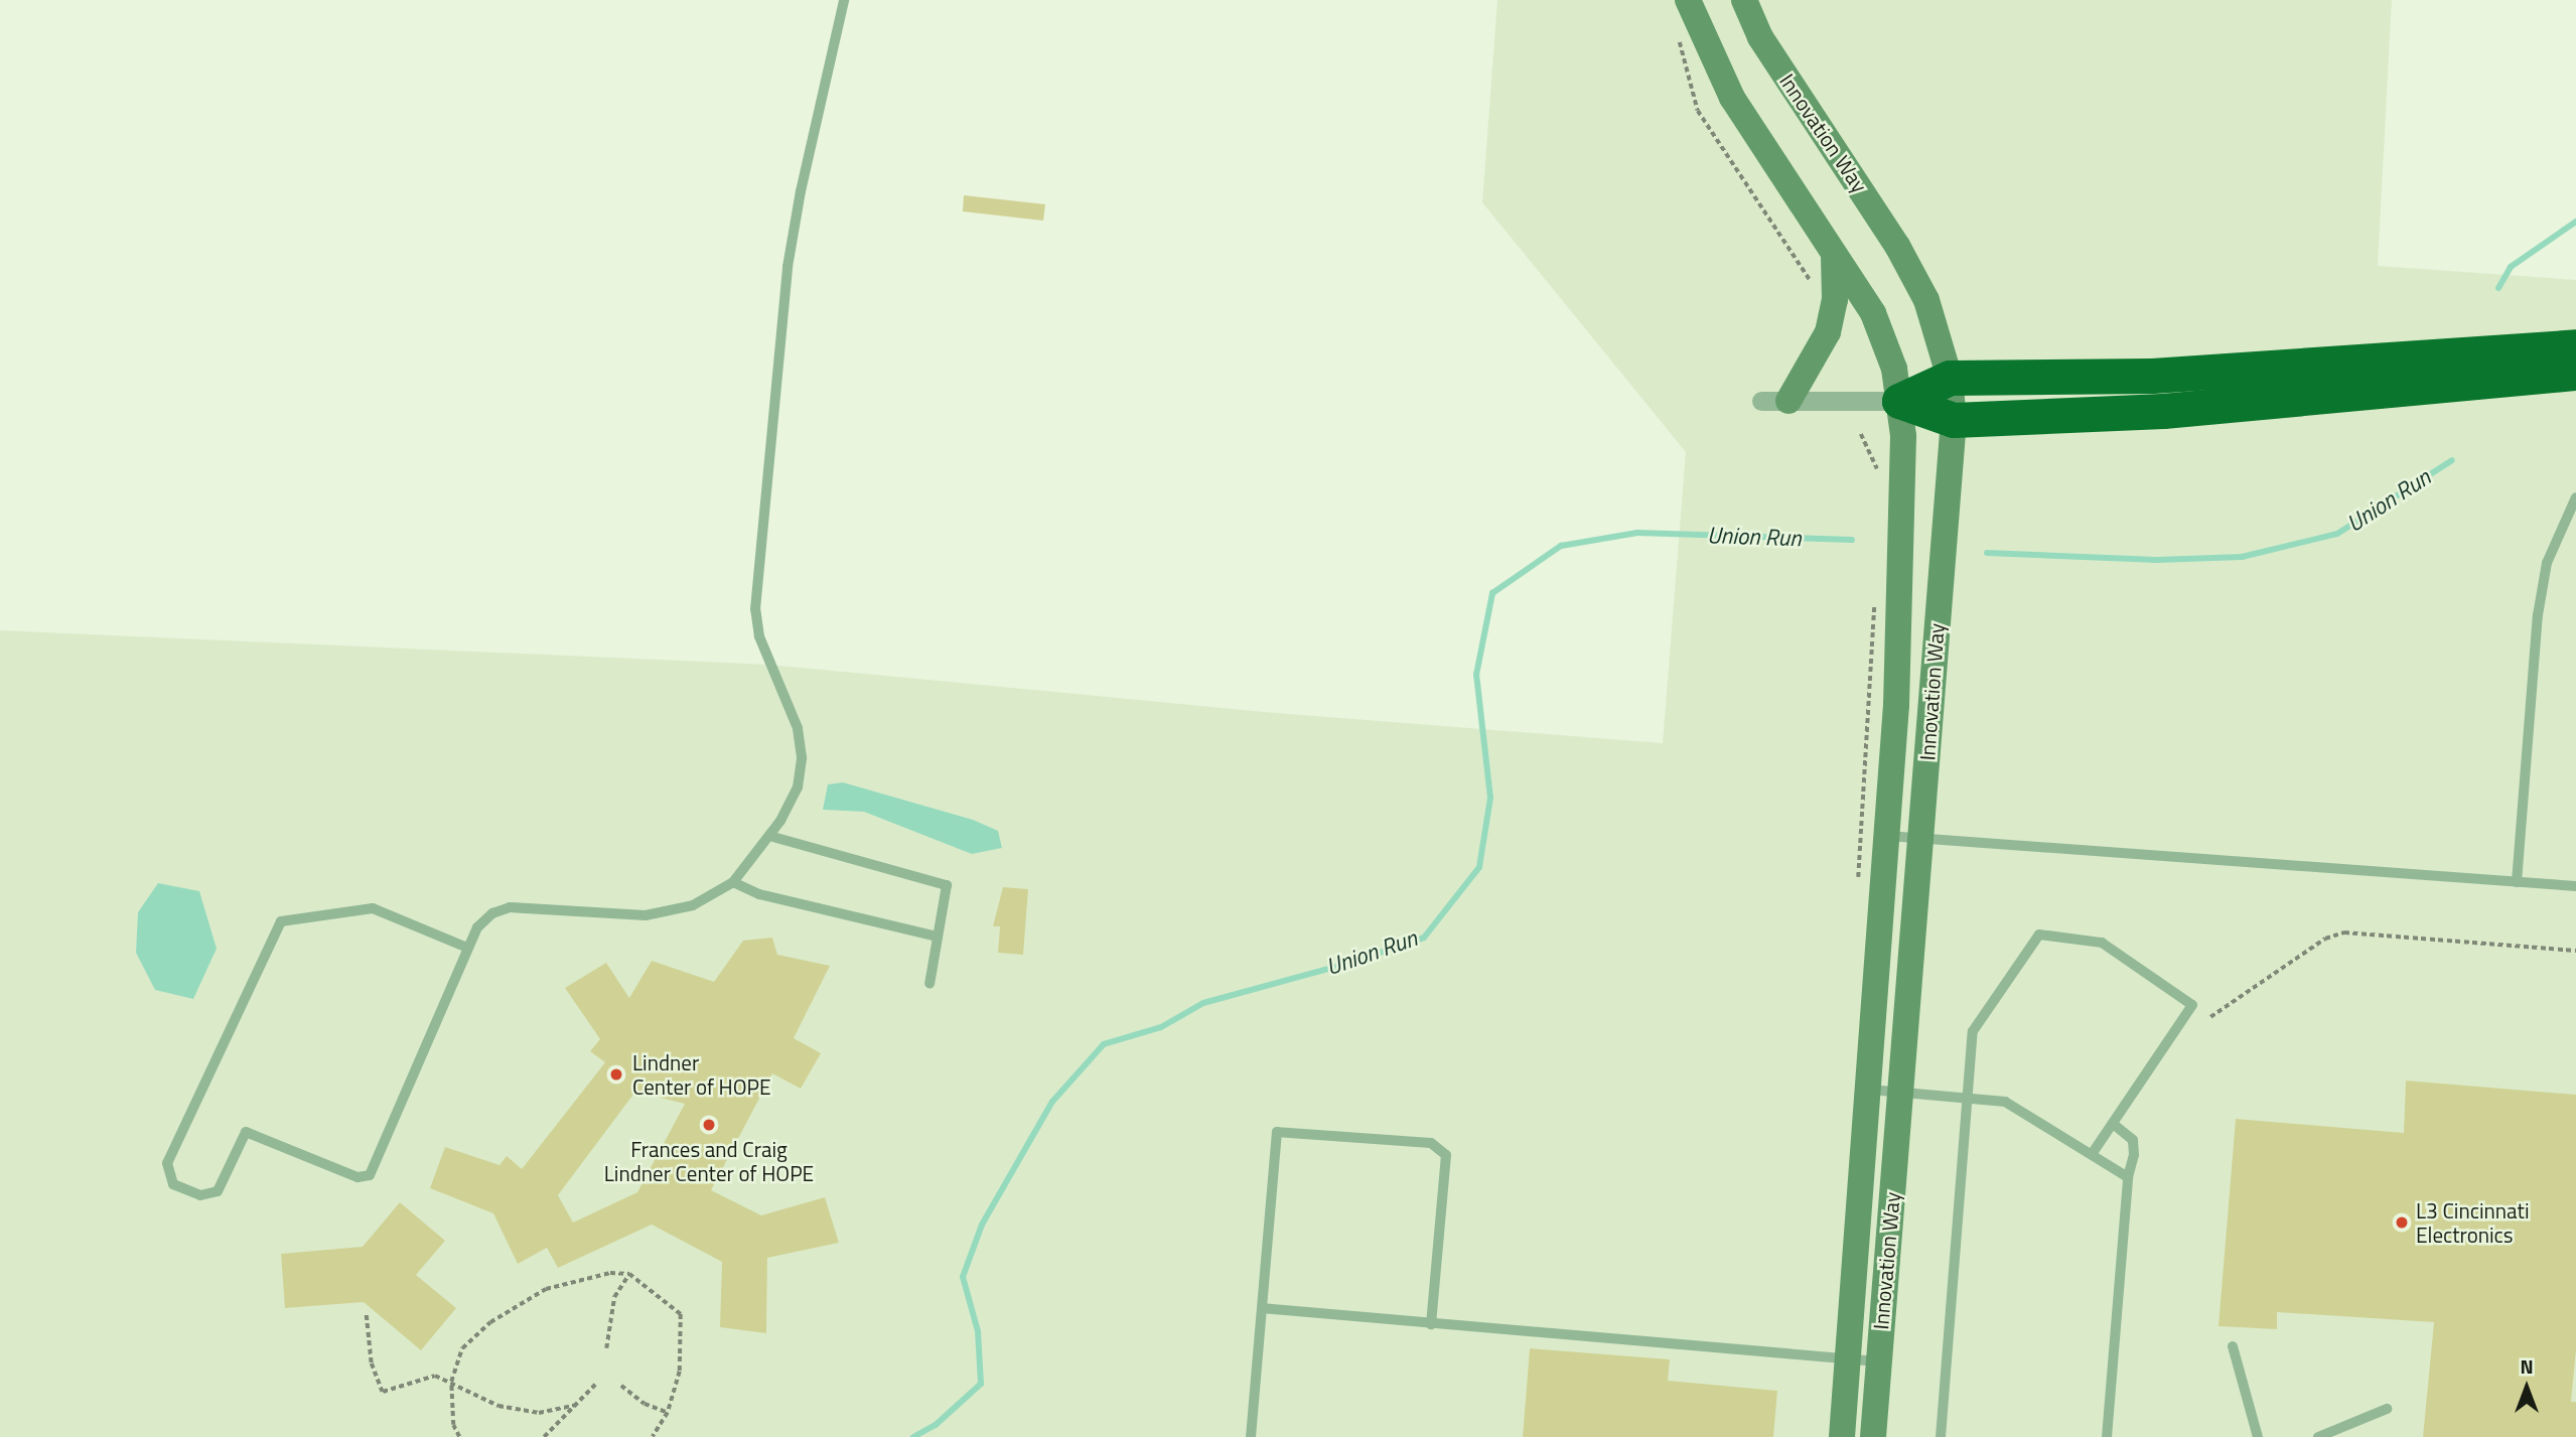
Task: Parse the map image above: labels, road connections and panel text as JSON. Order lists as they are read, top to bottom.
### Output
{
  "streets": {
    "main road": ["Innovation Way"]
  },
  "water": ["Union Run"],
  "places": ["Lindner Center of HOPE", "Frances and Craig Lindner Center of HOPE", "L3 Cincinnati Electronics"],
  "north": "top"
}
